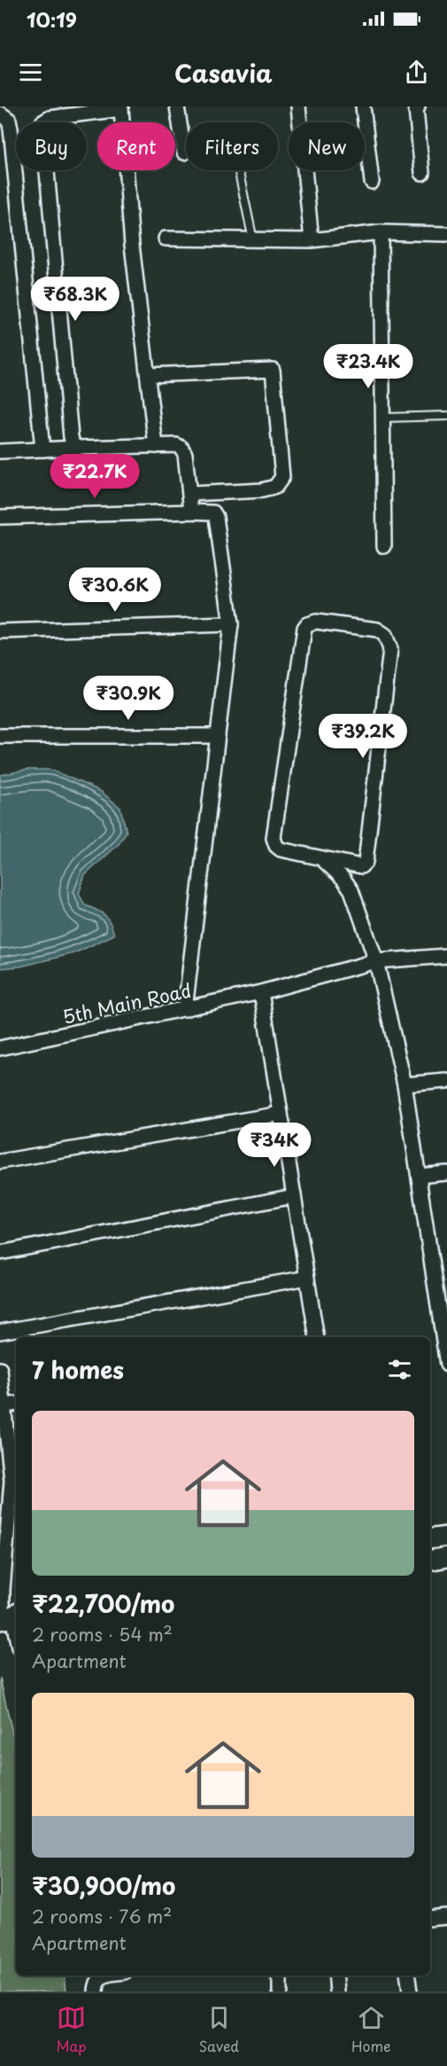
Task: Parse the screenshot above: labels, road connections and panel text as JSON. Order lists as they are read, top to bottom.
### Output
{
  "streets": {
    "street": ["5th Main Road"]
  },
  "page": {
    "status": "10:19",
    "header": "Casavia",
    "chip": [
      "Buy",
      "Rent",
      "Filters",
      "New"
    ],
    "price": [
      "₹68.3K",
      "₹23.4K",
      "₹22.7K",
      "₹30.6K",
      "₹30.9K",
      "₹39.2K",
      "₹34K"
    ],
    "heading": "7 homes",
    "list": [
      {
        "name": "₹22,700/mo",
        "note": "2 rooms · 54 m² · Apartment"
      },
      {
        "name": "₹30,900/mo",
        "note": "2 rooms · 76 m² · Apartment"
      }
    ],
    "tabs": ["Map", "Saved", "Home"]
  }
}
